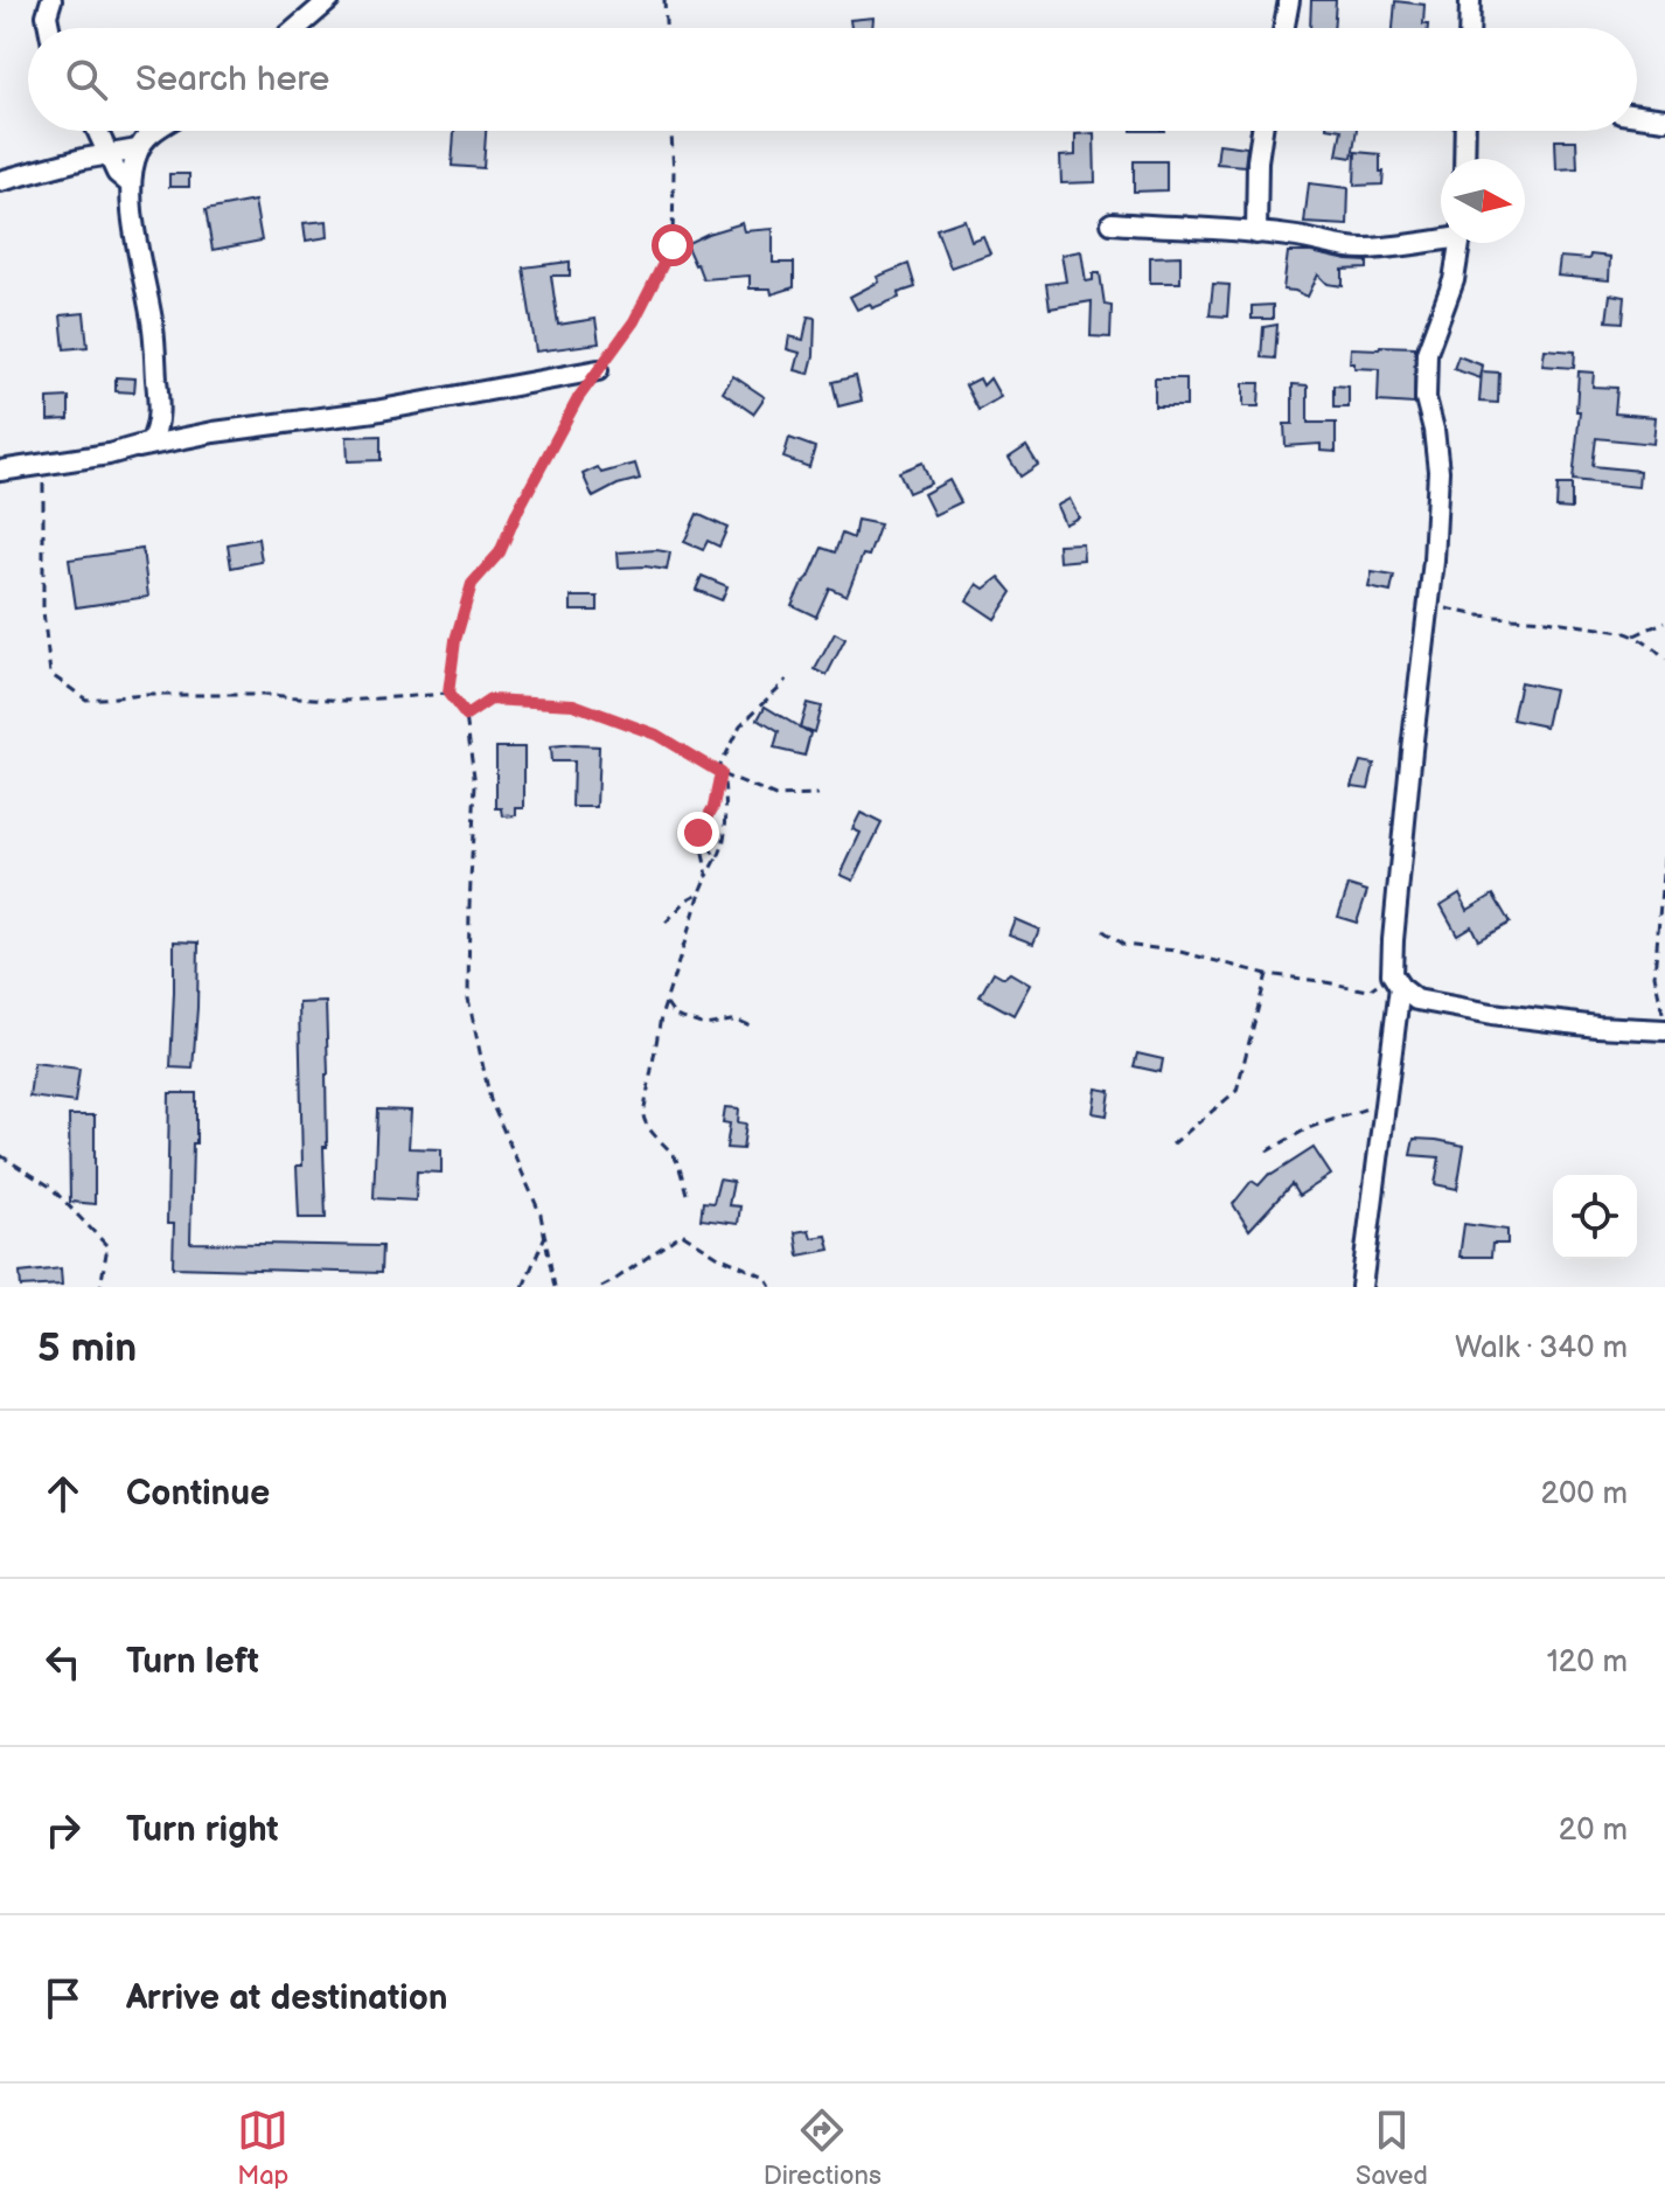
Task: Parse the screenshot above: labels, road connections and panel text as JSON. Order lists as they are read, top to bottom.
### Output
{
  "north": "right",
  "page": {
    "search": "Search here",
    "heading": ["5 min", "Walk · 340 m"],
    "list": [
      ["Continue", "200 m"],
      ["Turn left", "120 m"],
      ["Turn right", "20 m"],
      "Arrive at destination"
    ],
    "nav": ["Map", "Directions", "Saved"]
  }
}
